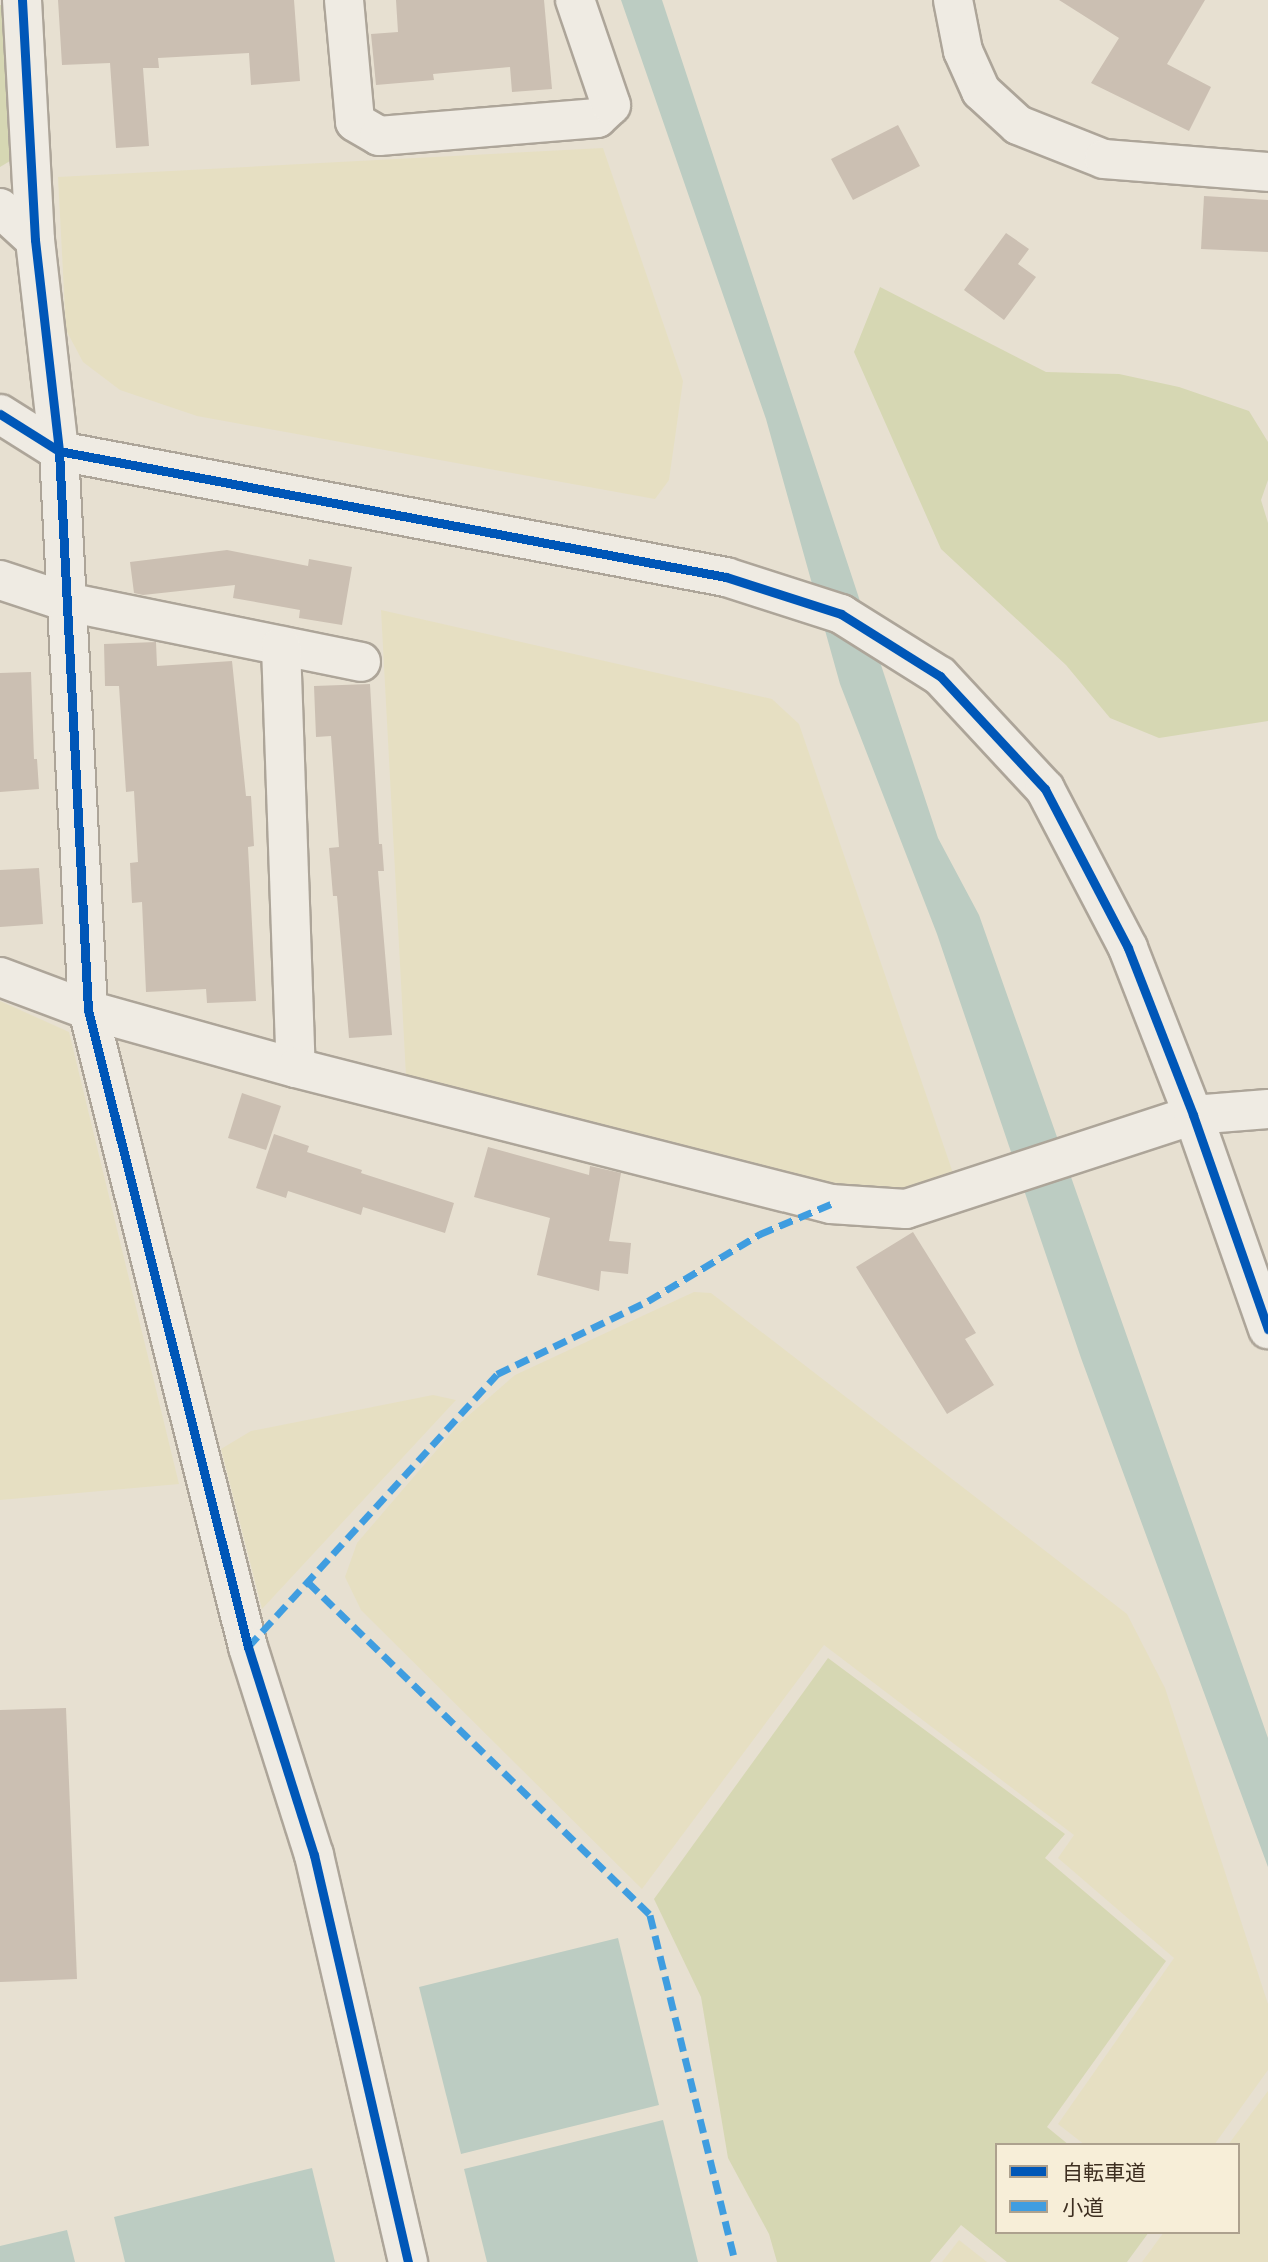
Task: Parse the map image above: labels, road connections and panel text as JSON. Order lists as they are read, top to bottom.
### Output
{
  "legend": ["自転車道", "小道"]
}
